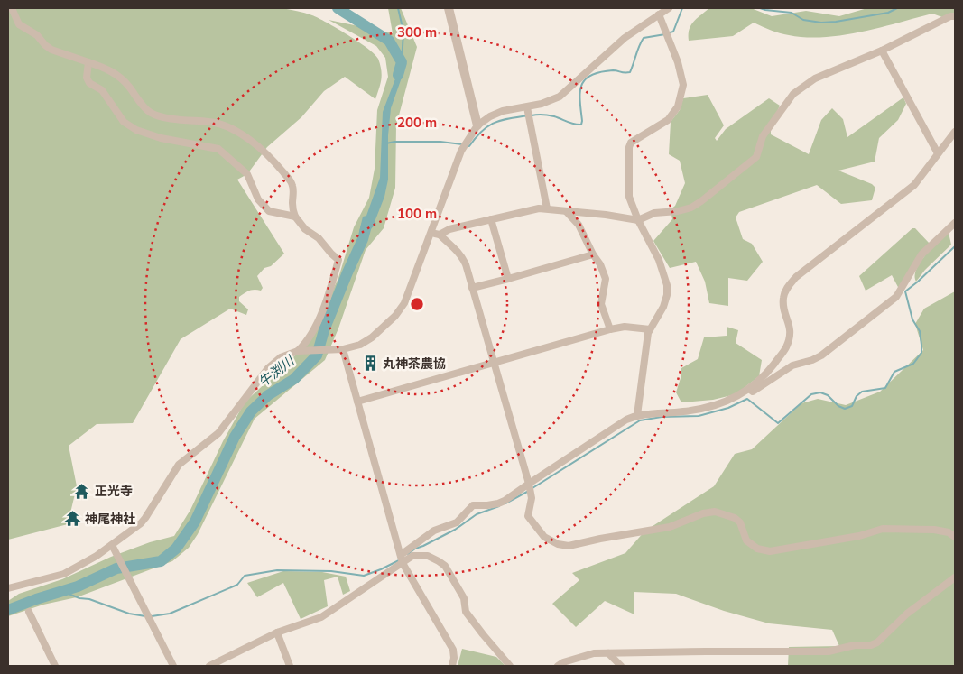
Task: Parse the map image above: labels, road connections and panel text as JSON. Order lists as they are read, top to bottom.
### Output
{
  "water": ["牛渕川"],
  "places": {
    "building": ["丸神茶農協"],
    "temple": ["正光寺", "神尾神社"]
  },
  "rings": ["300 m", "200 m", "100 m"]
}
